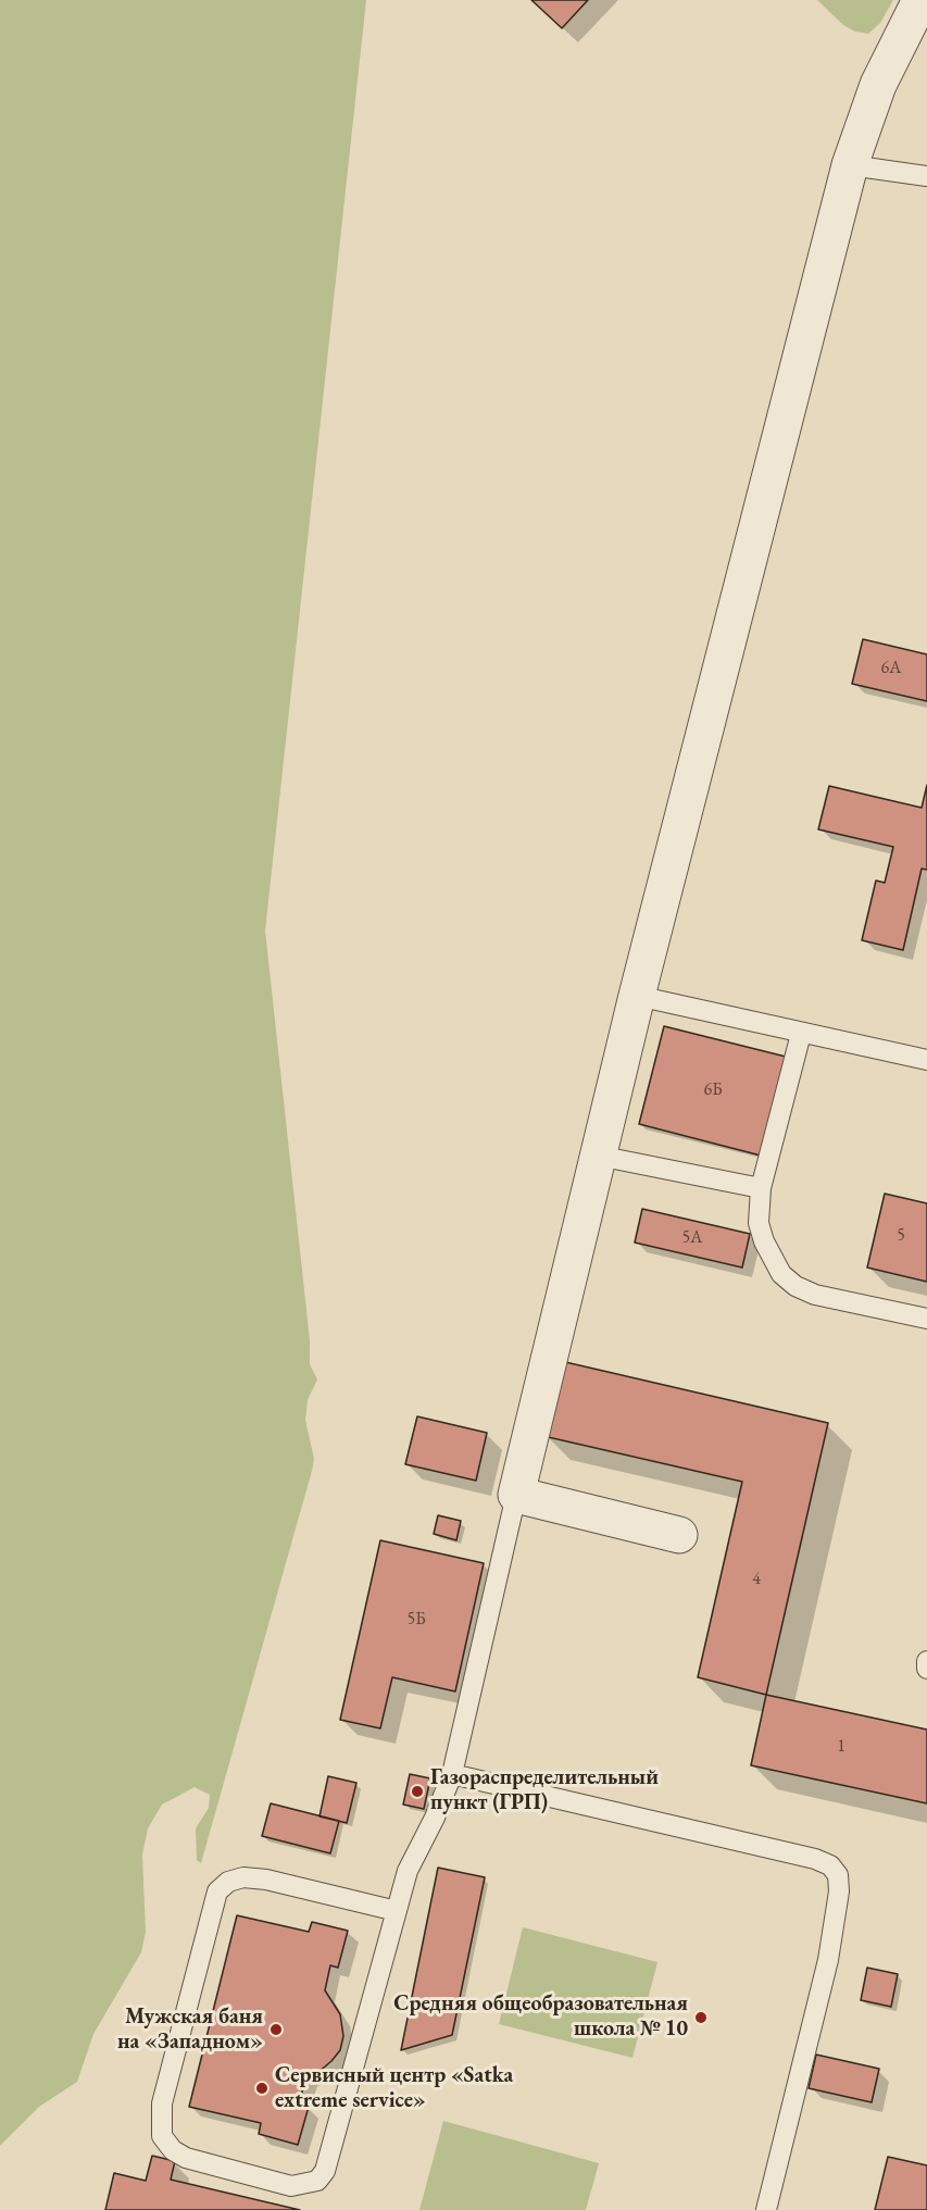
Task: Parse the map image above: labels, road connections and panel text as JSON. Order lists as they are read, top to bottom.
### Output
{
  "places": [
    "Газораспределительный пункт (ГРП)",
    "Средняя общеобразовательная школа № 10",
    "Мужская баня на «Западном»",
    "Сервисный центр «Satka extreme service»"
  ],
  "house_numbers": [
    "6А",
    "6Б",
    "5",
    "5А",
    "4",
    "5Б",
    "1"
  ]
}
